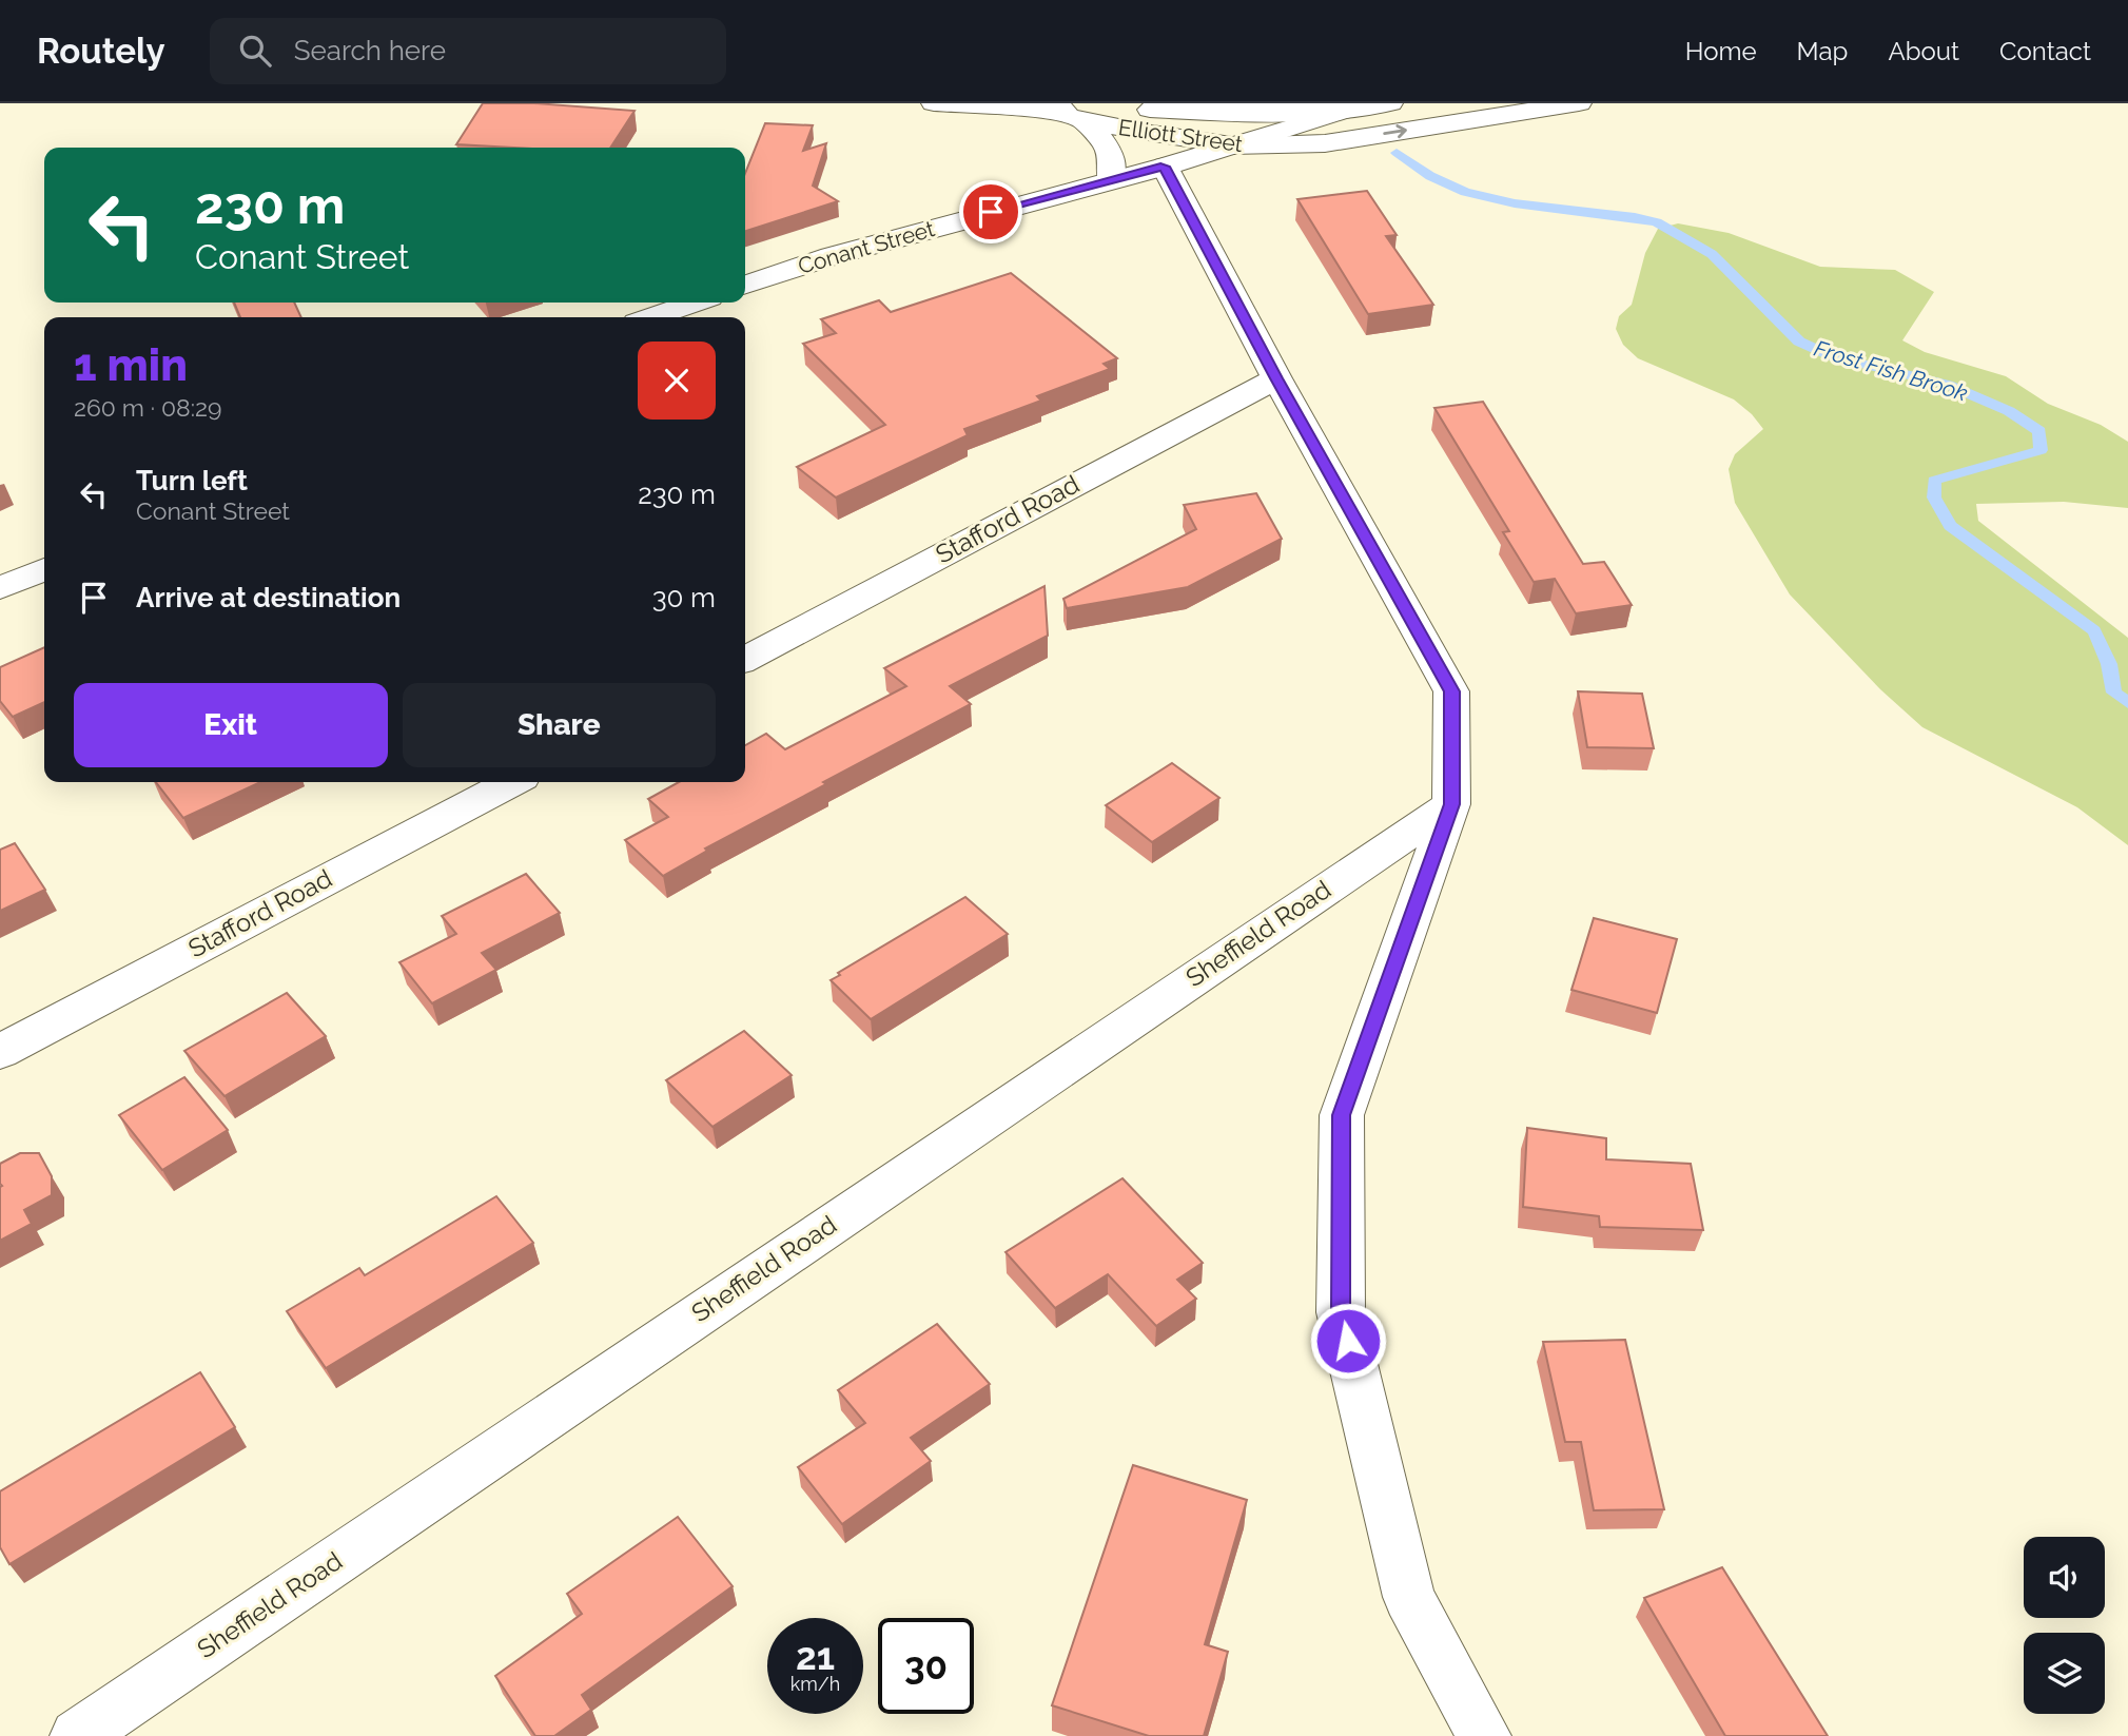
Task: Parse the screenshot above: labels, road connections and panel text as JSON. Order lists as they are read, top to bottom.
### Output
{
  "streets": {
    "street": [
      "Elliott Street",
      "Conant Street",
      "Stafford Road",
      "Sheffield Road"
    ]
  },
  "crossings": [
    ["Elliott Street", "Conant Street"]
  ],
  "water": ["Frost Fish Brook"],
  "page": {
    "header": "Routely",
    "search": "Search here",
    "nav": [
      "Home",
      "Map",
      "About",
      "Contact"
    ],
    "turn": ["230 m", "Conant Street"],
    "heading": ["1 min", "260 m · 08:29"],
    "list": [
      {
        "name": "Turn left",
        "note": "Conant Street",
        "value": "230 m"
      },
      {
        "name": "Arrive at destination",
        "value": "30 m"
      }
    ],
    "buttons": ["Exit", "Share"],
    "speed": "21 km/h",
    "limit": "30"
  }
}
